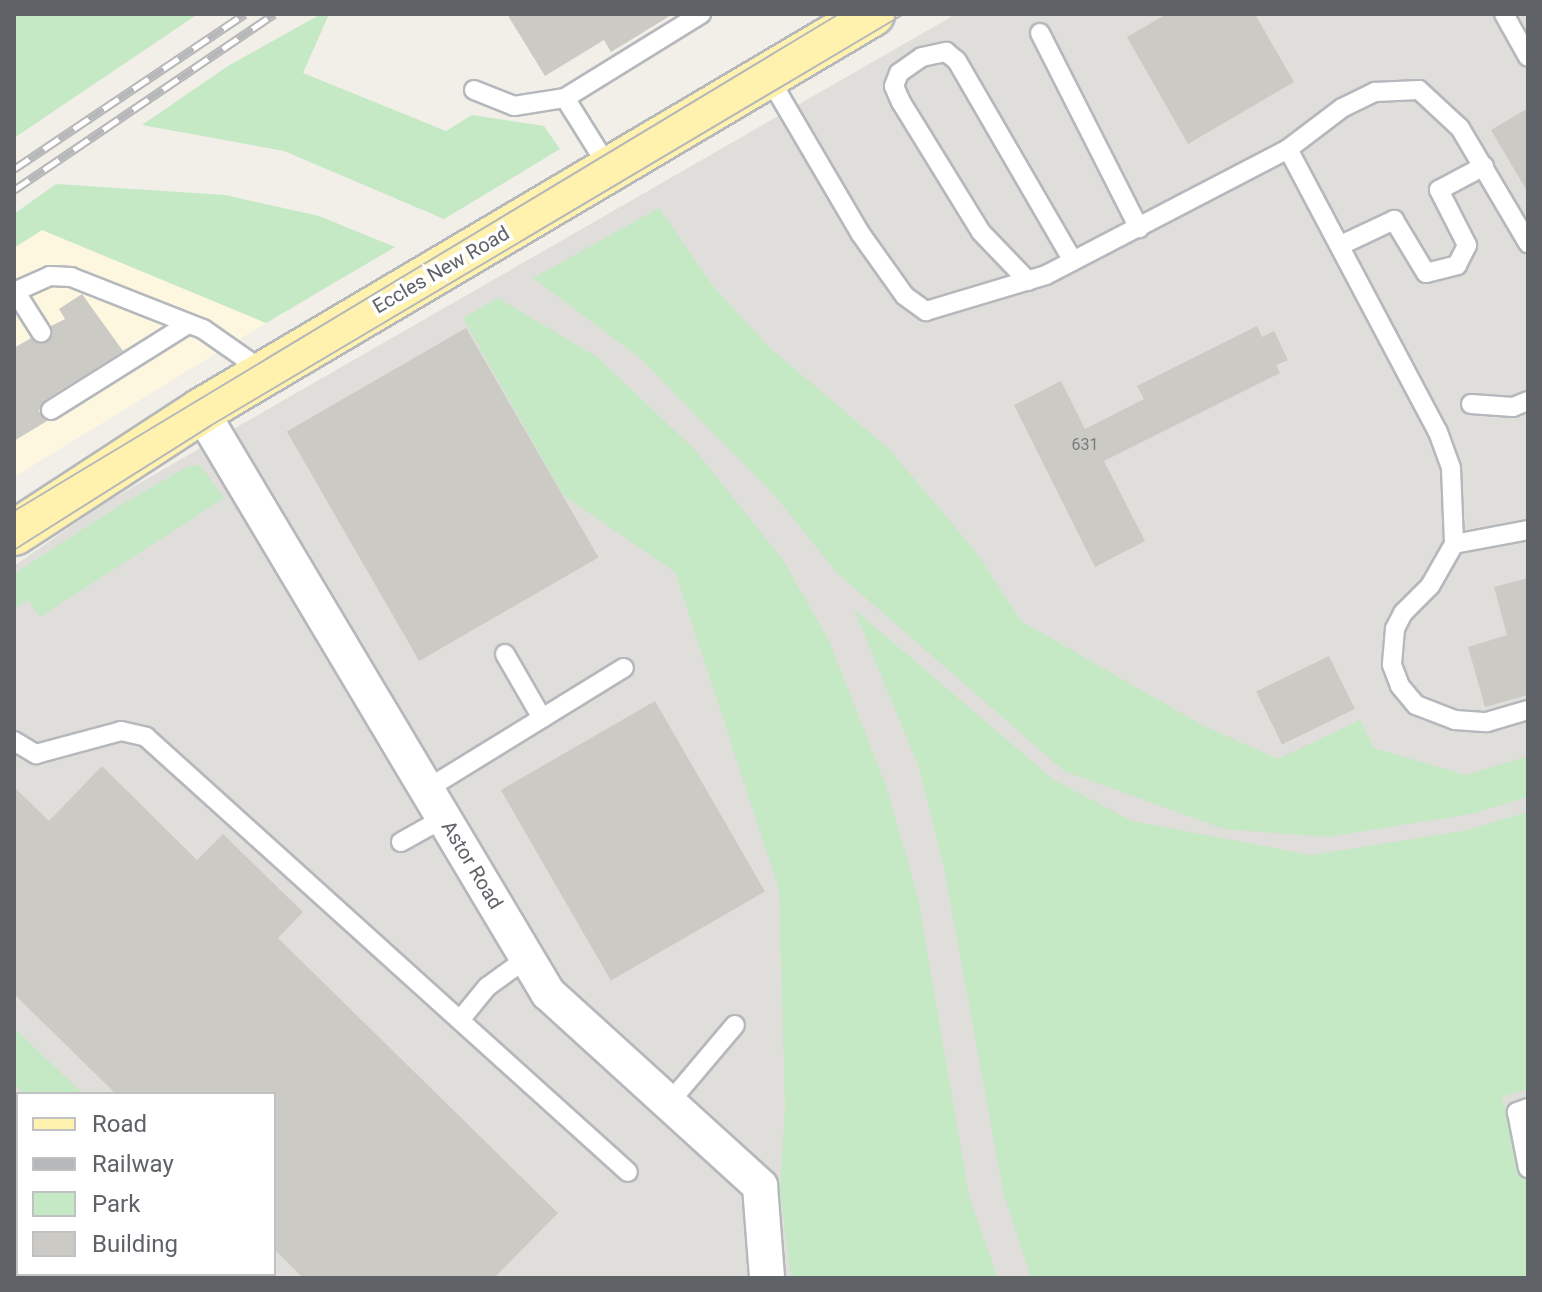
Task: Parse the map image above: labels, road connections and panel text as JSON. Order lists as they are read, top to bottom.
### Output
{
  "streets": {
    "main road": ["Eccles New Road"],
    "street": ["Astor Road"]
  },
  "crossings": [
    ["Eccles New Road", "Astor Road"]
  ],
  "house_numbers": ["631"],
  "legend": [
    "Road",
    "Railway",
    "Park",
    "Building"
  ]
}
